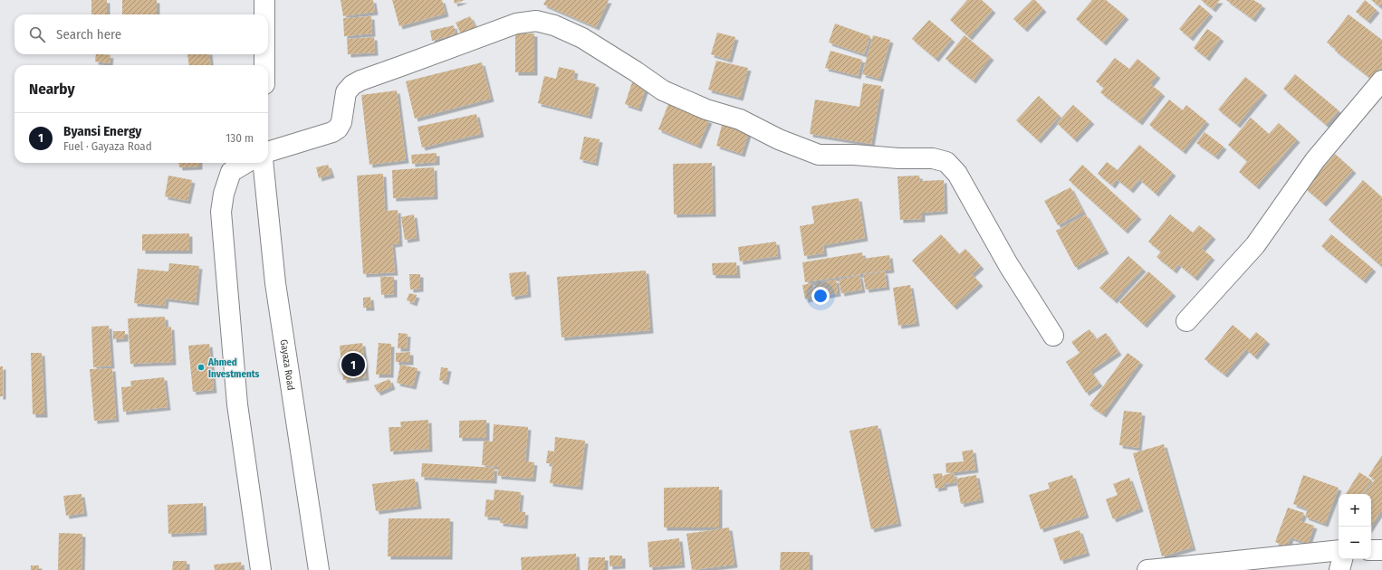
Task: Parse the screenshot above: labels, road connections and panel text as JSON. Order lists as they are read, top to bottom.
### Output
{
  "streets": {
    "street": ["Gayaza Road"]
  },
  "places": ["Ahmed Investments"],
  "page": {
    "search": "Search here",
    "heading": "Nearby",
    "list": [
      {
        "mark": "1",
        "name": "Byansi Energy",
        "note": "Fuel · Gayaza Road",
        "value": "130 m"
      }
    ],
    "pins": "1",
    "map_buttons": ["+", "−"]
  }
}
